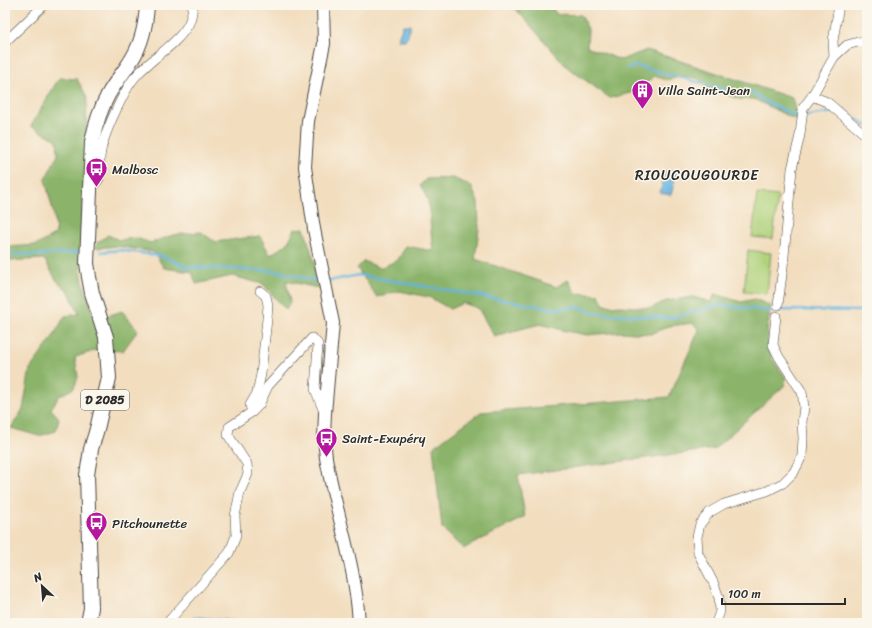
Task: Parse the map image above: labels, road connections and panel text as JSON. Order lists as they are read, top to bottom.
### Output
{
  "streets": {
    "main road": ["D 2085"]
  },
  "districts": ["RIOUCOUGOURDE"],
  "places": {
    "building": ["Villa Saint-Jean"],
    "bus stop": ["Malbosc", "Saint-Exupéry", "Pitchounette"]
  },
  "scale_bar": "100 m",
  "north": "top left"
}
